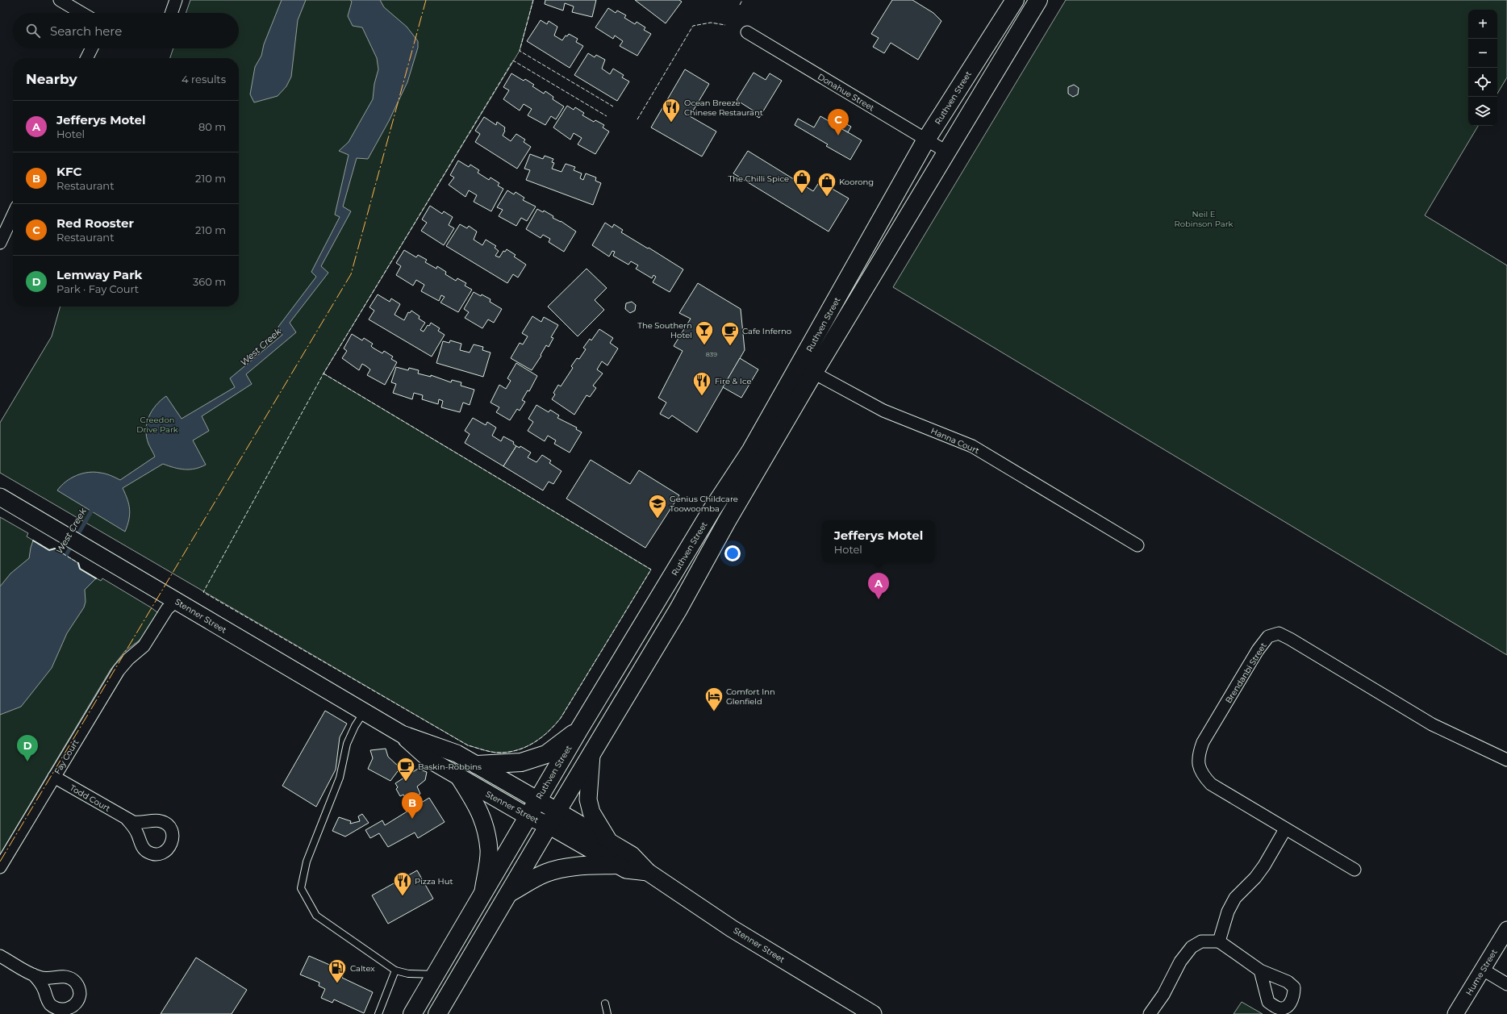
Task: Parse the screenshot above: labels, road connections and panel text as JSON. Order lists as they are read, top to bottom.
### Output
{
  "streets": {
    "highway": ["Ruthven Street"],
    "main road": ["Stenner Street"],
    "street": [
      "Donahue Street",
      "Hanna Court",
      "Brendanbi Street",
      "Fay Court",
      "Todd Court",
      "Hume Street"
    ]
  },
  "crossings": [
    ["Donahue Street", "Ruthven Street"],
    ["Ruthven Street", "Hanna Court"],
    ["Ruthven Street", "Stenner Street"],
    ["Stenner Street", "Fay Court"],
    ["Fay Court", "Todd Court"]
  ],
  "water": ["West Creek"],
  "parks": ["Neil E Robinson Park", "Creedon Drive Park"],
  "places": {
    "restaurant": ["Ocean Breeze Chinese Restaurant", "Fire & Ice", "Pizza Hut"],
    "shop": ["The Chilli Spice", "Koorong"],
    "bar": ["The Southern Hotel"],
    "cafe": ["Cafe Inferno", "Baskin-Robbins"],
    "school or university": ["Genius Childcare Toowoomba"],
    "hotel": ["Comfort Inn Glenfield"],
    "fuel station": ["Caltex"]
  },
  "house_numbers": ["839"],
  "page": {
    "map_buttons": ["+", "−"],
    "search": "Search here",
    "heading": ["Nearby", "4 results"],
    "list": [
      {
        "mark": "A",
        "name": "Jefferys Motel",
        "note": "Hotel",
        "value": "80 m"
      },
      {
        "mark": "B",
        "name": "KFC",
        "note": "Restaurant",
        "value": "210 m"
      },
      {
        "mark": "C",
        "name": "Red Rooster",
        "note": "Restaurant",
        "value": "210 m"
      },
      {
        "mark": "D",
        "name": "Lemway Park",
        "note": "Park · Fay Court",
        "value": "360 m"
      }
    ],
    "pins": [
      "C",
      "A",
      "D",
      "B"
    ],
    "popup": ["Jefferys Motel", "Hotel"]
  }
}
